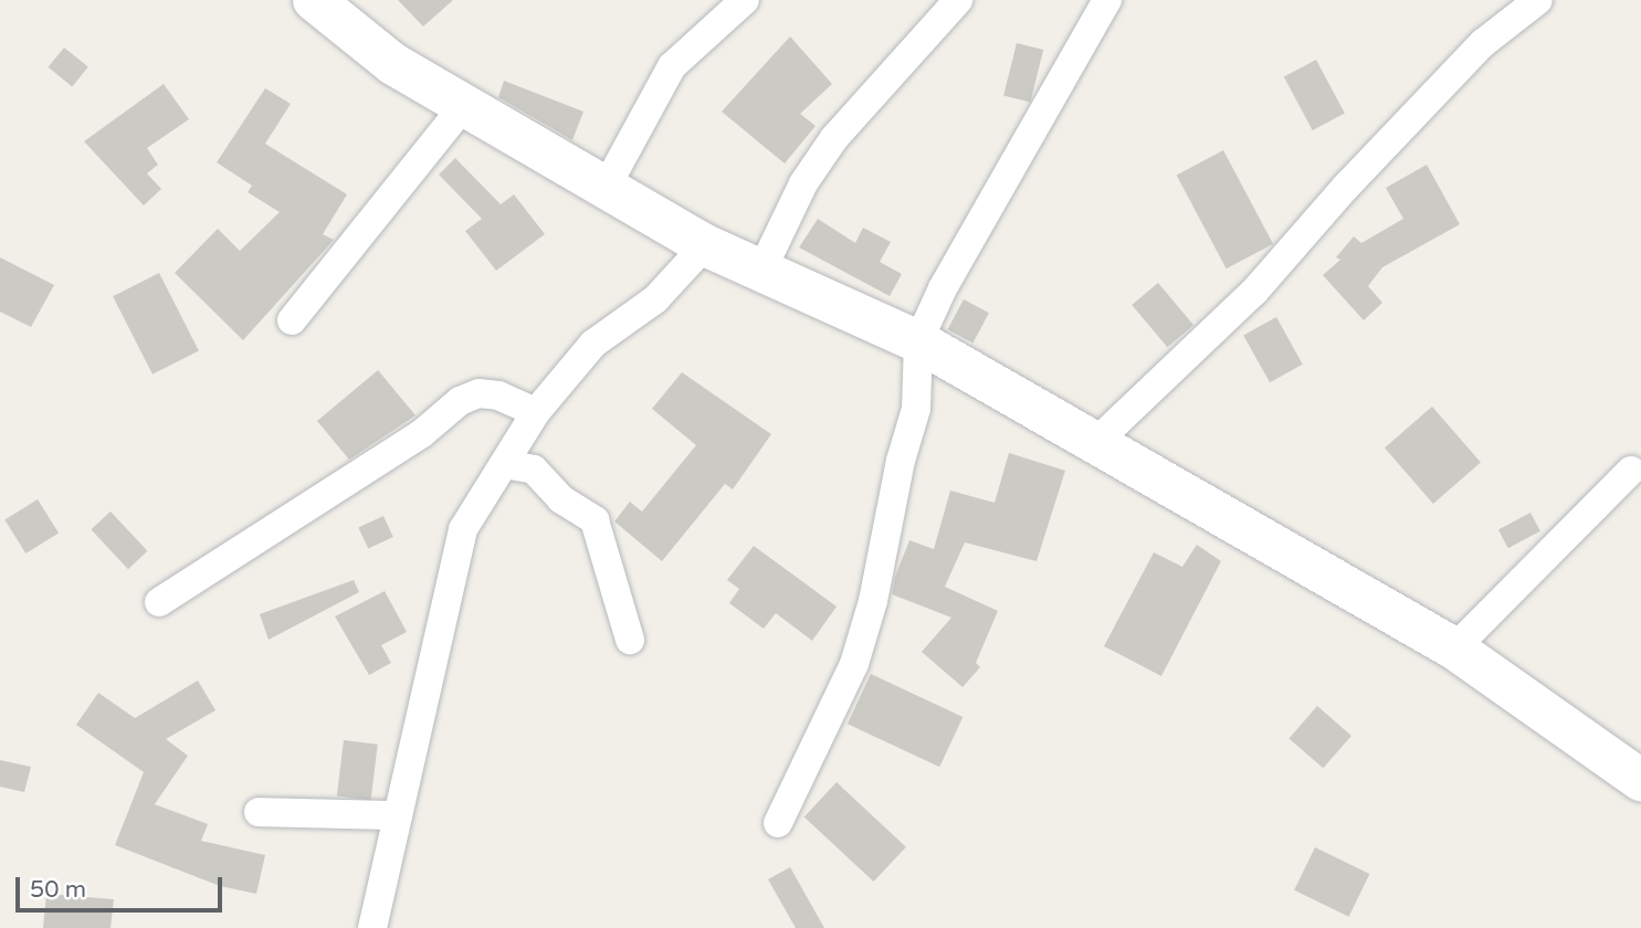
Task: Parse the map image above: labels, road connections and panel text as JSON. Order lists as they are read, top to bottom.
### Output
{
  "scale_bar": "50 m"
}
